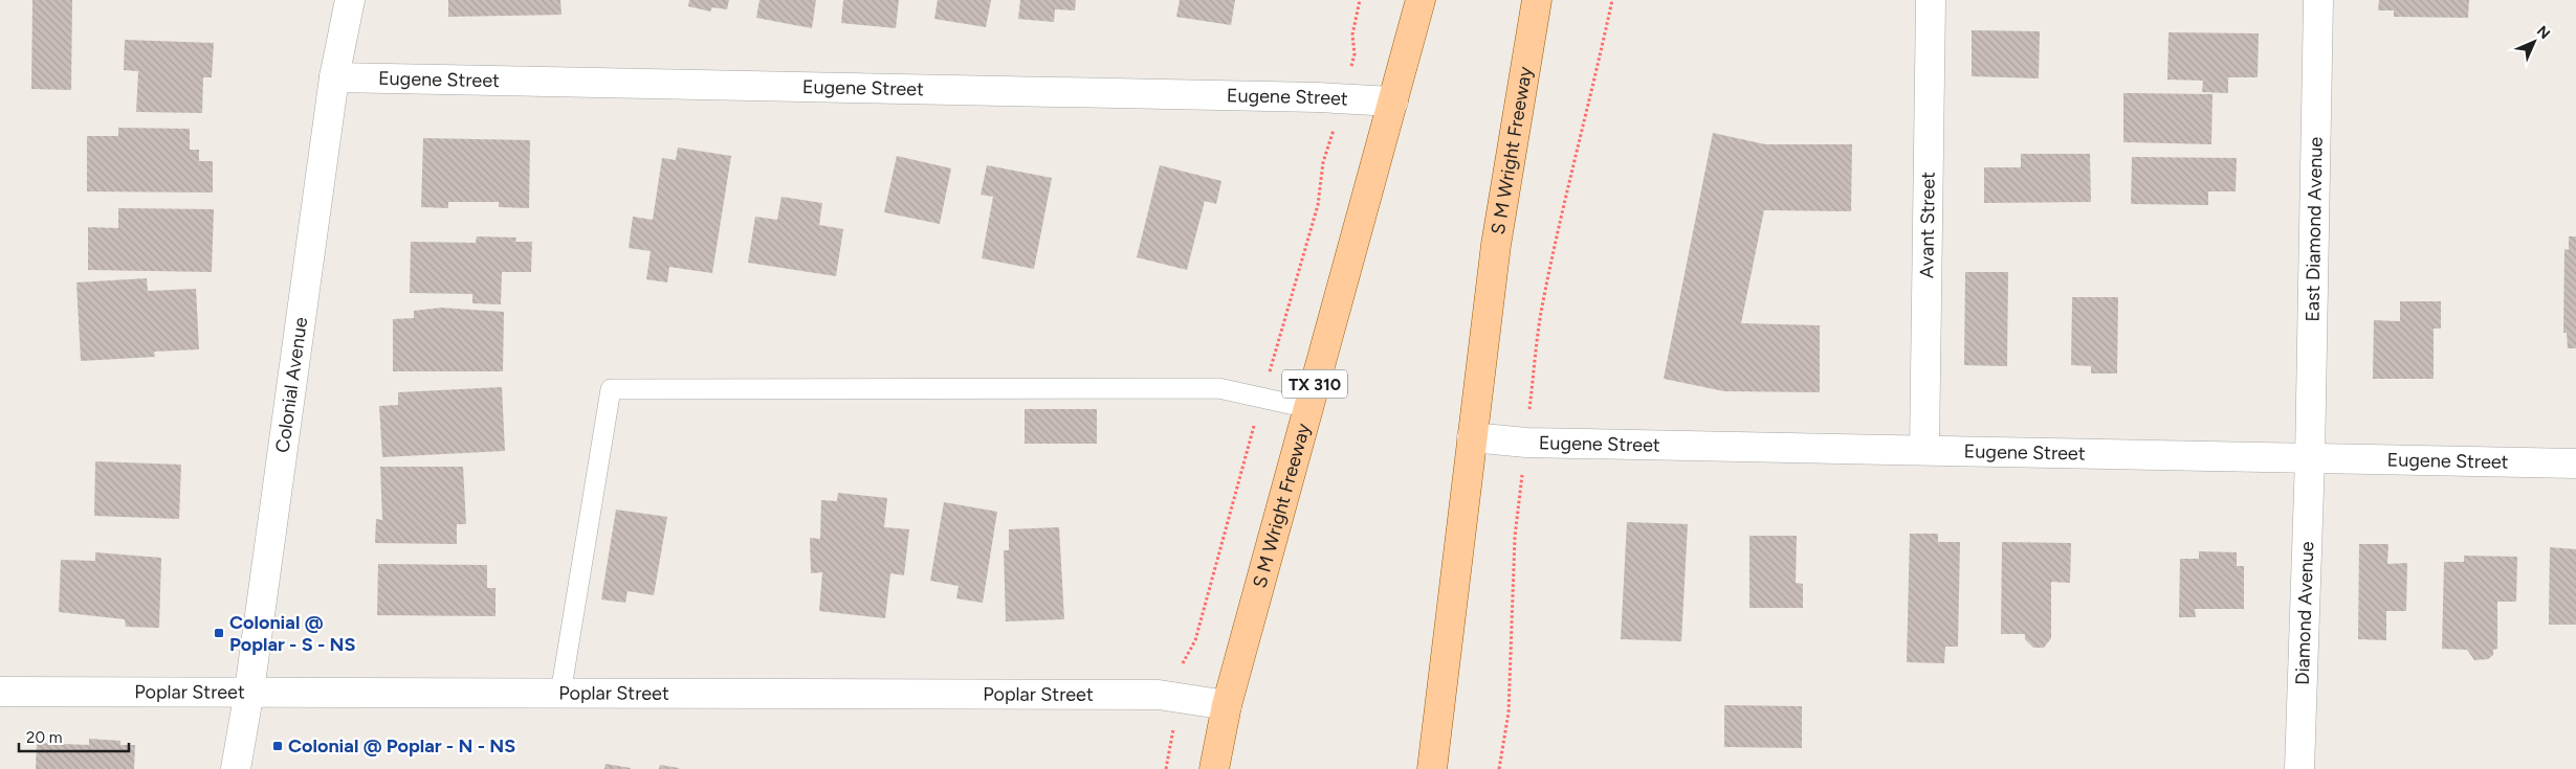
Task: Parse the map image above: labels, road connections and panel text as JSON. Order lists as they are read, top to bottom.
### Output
{
  "streets": {
    "main road": ["S M Wright Freeway", "TX 310"],
    "street": [
      "Eugene Street",
      "Avant Street",
      "East Diamond Avenue",
      "Colonial Avenue",
      "Diamond Avenue",
      "Poplar Street"
    ]
  },
  "crossings": [
    ["Eugene Street", "S M Wright Freeway"],
    ["Eugene Street", "Avant Street"],
    ["Eugene Street", "East Diamond Avenue"],
    ["Eugene Street", "Colonial Avenue"],
    ["Eugene Street", "Diamond Avenue"],
    ["S M Wright Freeway", "Poplar Street"],
    ["East Diamond Avenue", "Diamond Avenue"],
    ["Colonial Avenue", "Poplar Street"]
  ],
  "places": {
    "transit": ["Colonial @ Poplar - S - NS", "Colonial @ Poplar - N - NS"]
  },
  "scale_bar": "20 m",
  "north": "top right"
}
